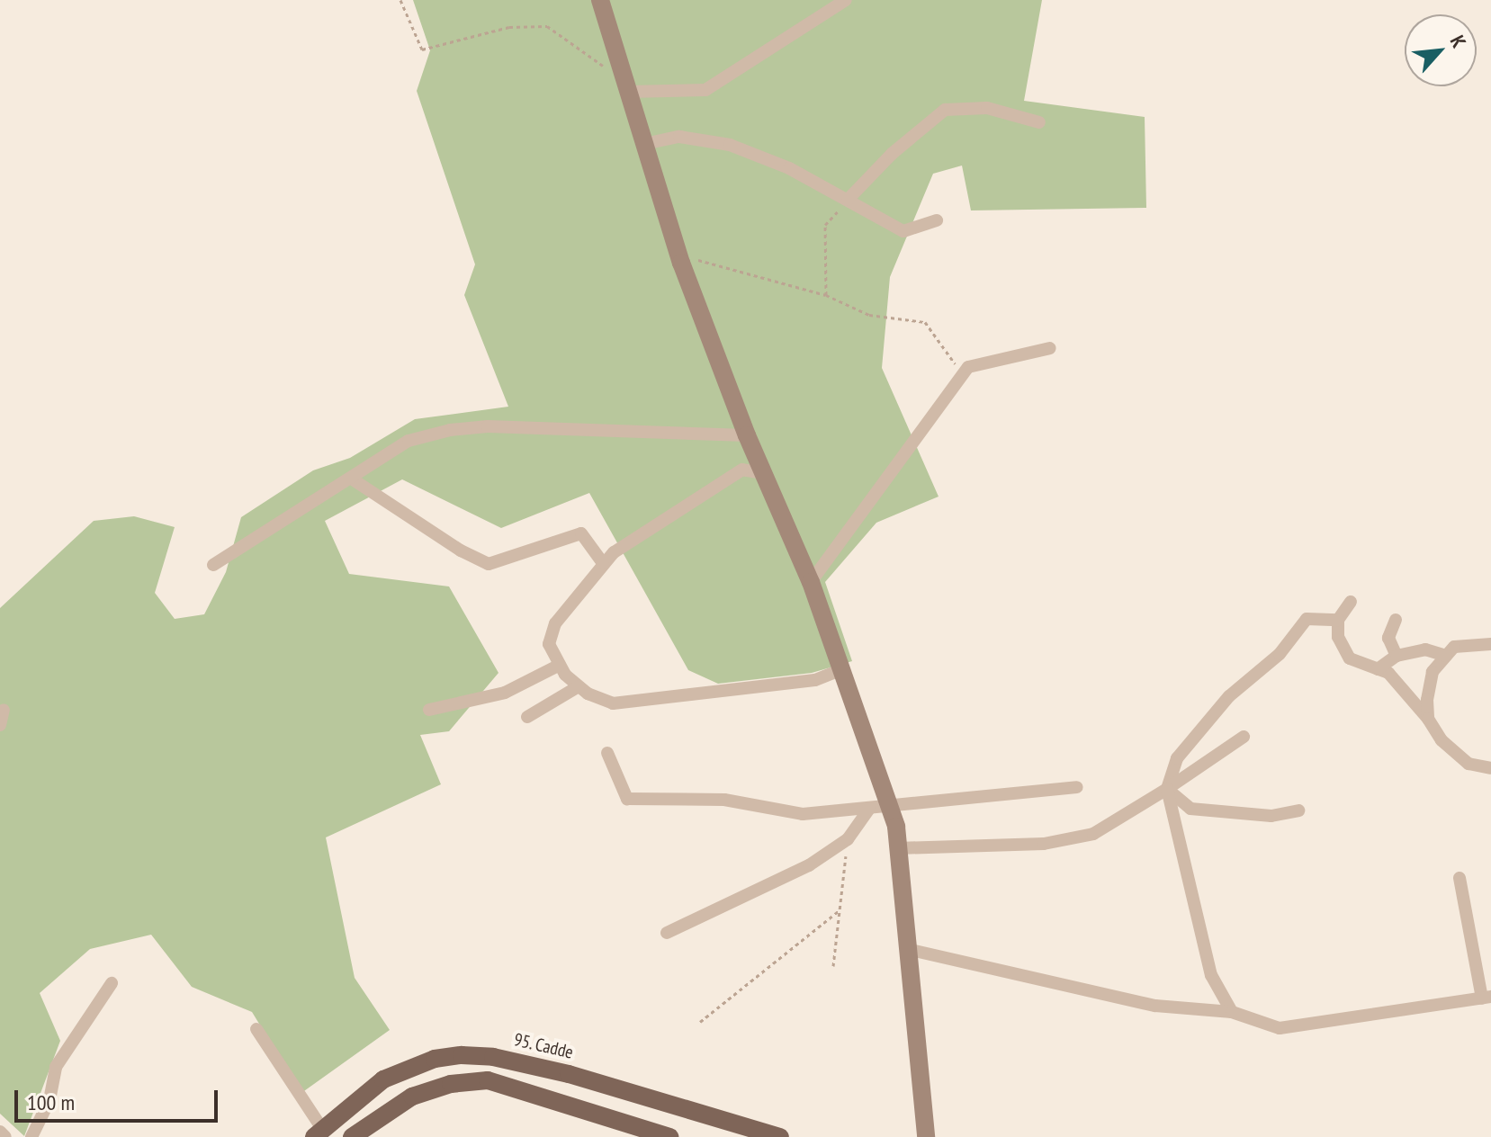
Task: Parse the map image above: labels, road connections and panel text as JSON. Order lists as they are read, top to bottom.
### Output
{
  "streets": {
    "main road": ["95. Cadde"]
  },
  "scale_bar": "100 m",
  "north": "top right"
}
